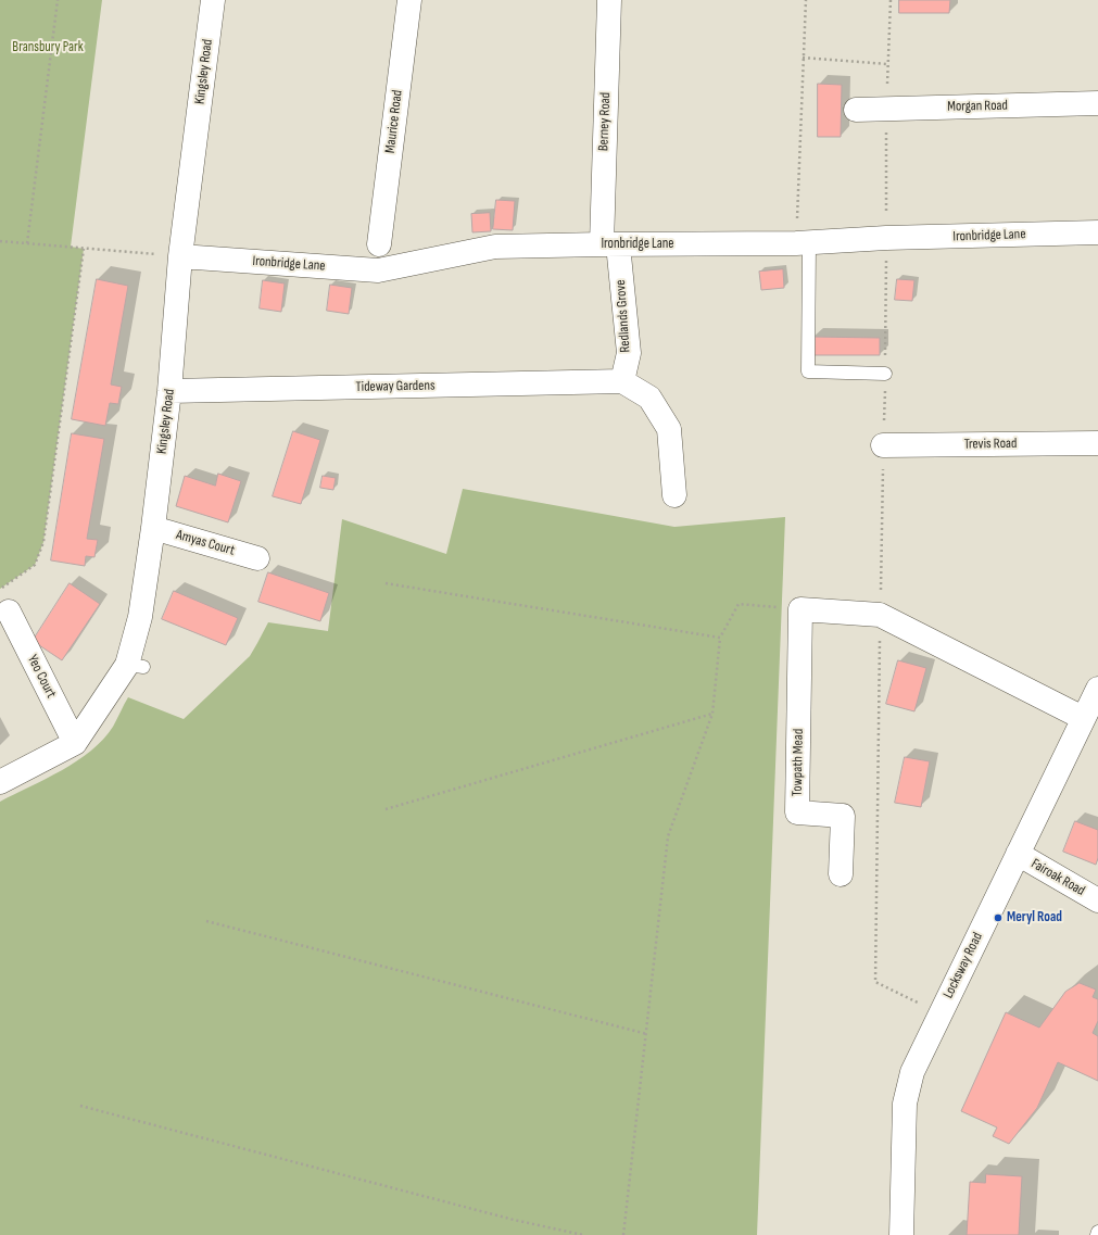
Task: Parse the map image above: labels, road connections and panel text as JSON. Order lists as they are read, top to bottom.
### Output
{
  "streets": {
    "street": [
      "Kingsley Road",
      "Morgan Road",
      "Maurice Road",
      "Berney Road",
      "Ironbridge Lane",
      "Redlands Grove",
      "Tideway Gardens",
      "Trevis Road",
      "Amyas Court",
      "Yeo Court",
      "Towpath Mead",
      "Fairoak Road",
      "Locksway Road"
    ]
  },
  "crossings": [
    ["Kingsley Road", "Ironbridge Lane"],
    ["Kingsley Road", "Tideway Gardens"],
    ["Kingsley Road", "Amyas Court"],
    ["Kingsley Road", "Yeo Court"],
    ["Berney Road", "Ironbridge Lane"],
    ["Berney Road", "Redlands Grove"],
    ["Ironbridge Lane", "Redlands Grove"],
    ["Redlands Grove", "Tideway Gardens"],
    ["Fairoak Road", "Locksway Road"]
  ],
  "parks": ["Bransbury Park"],
  "places": ["Meryl Road"]
}
